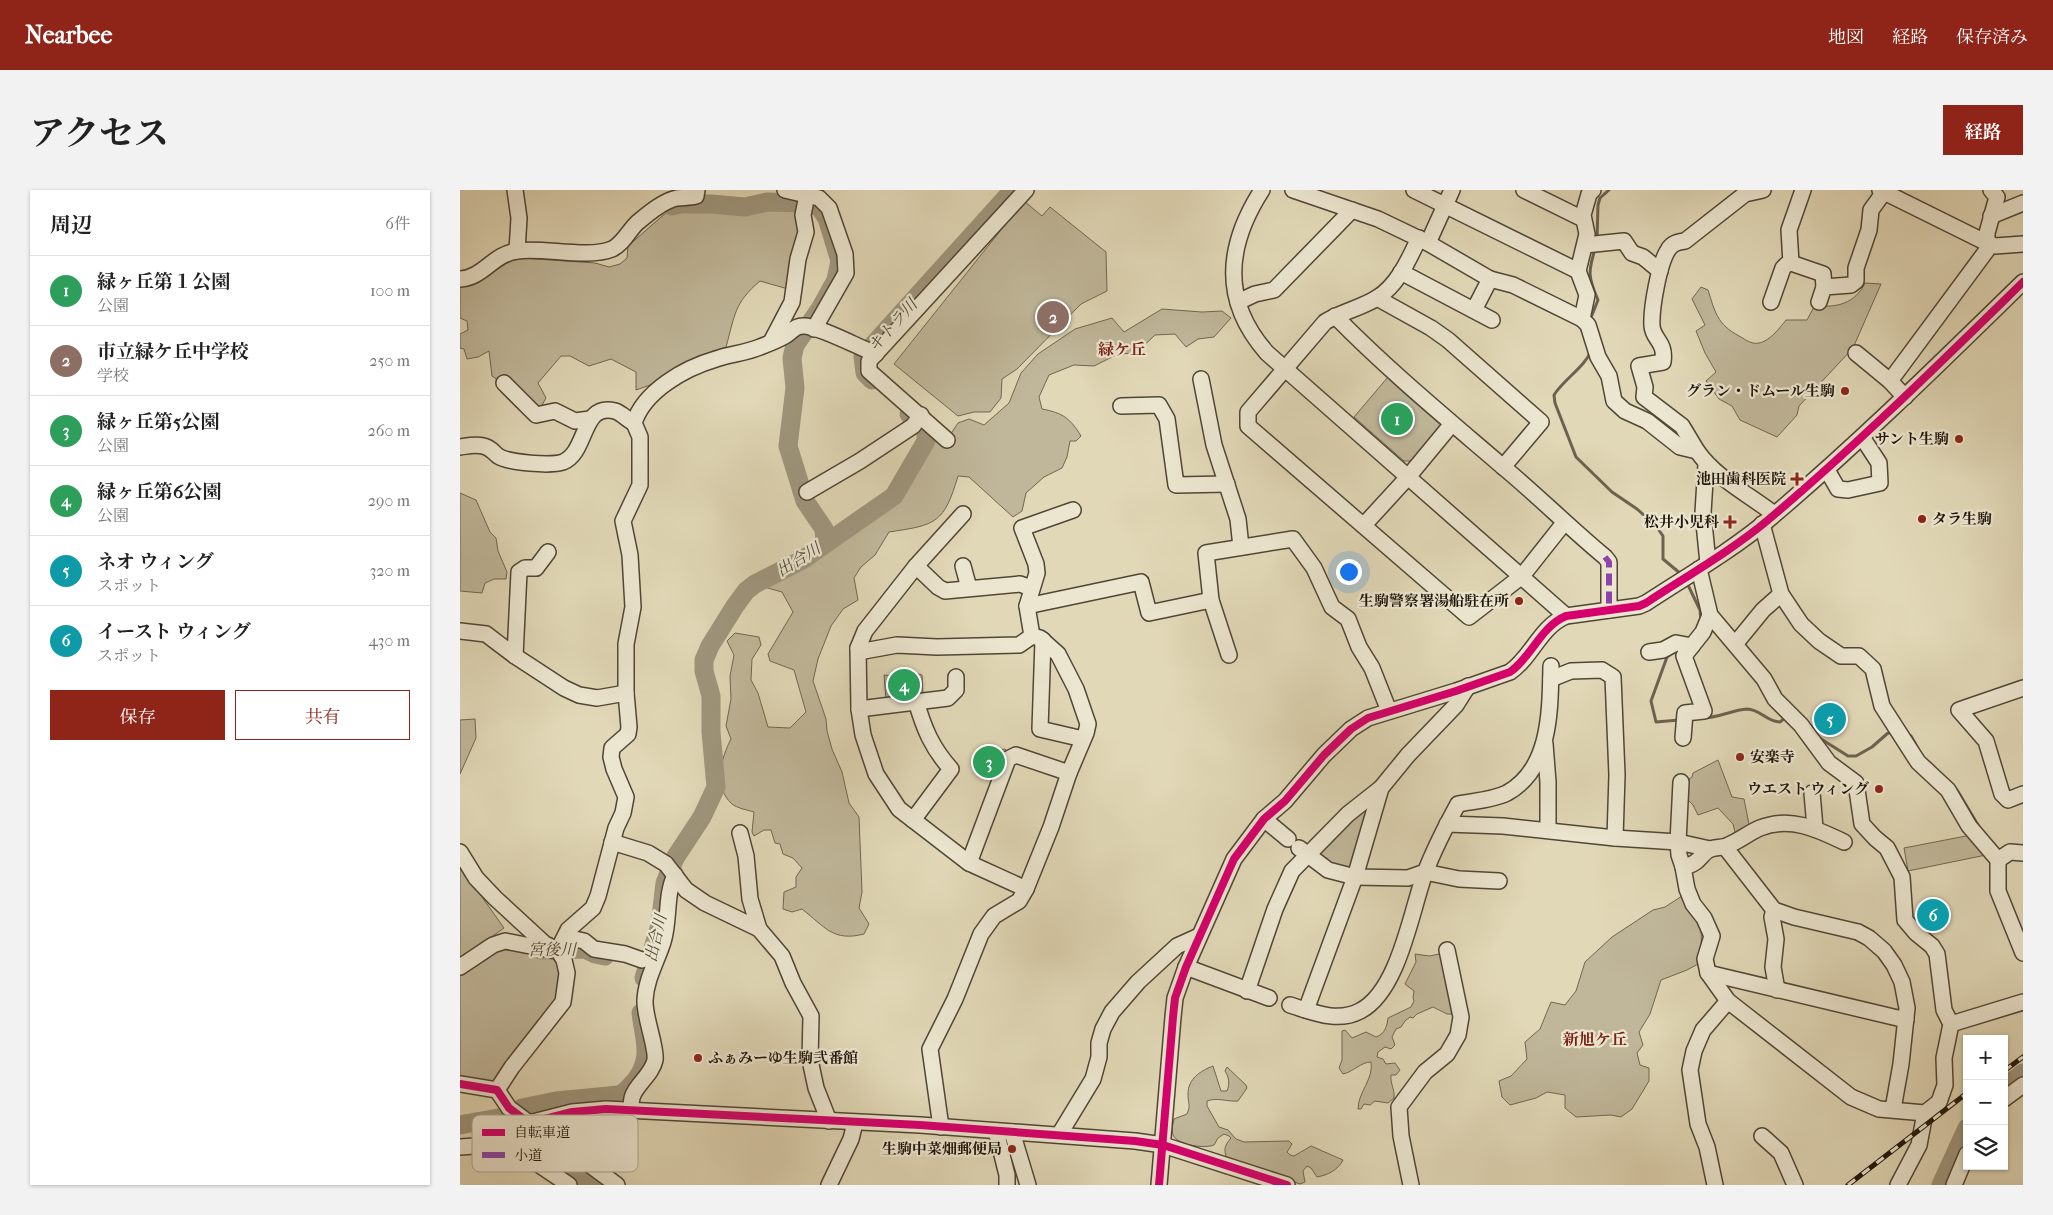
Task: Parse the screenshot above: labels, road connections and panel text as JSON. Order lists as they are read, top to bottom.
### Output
{
  "districts": ["緑ケ丘", "新旭ケ丘"],
  "water": ["キトラ川", "出合川", "宮後川"],
  "places": {
    "other": [
      "グラン・ドムール生駒",
      "サント生駒",
      "タラ生駒",
      "生駒警察署湯船駐在所",
      "安楽寺",
      "ウエスト ウィング",
      "ふぁみーゆ生駒弐番館",
      "生駒中菜畑郵便局"
    ],
    "health": ["池田歯科医院", "松井小児科"]
  },
  "legend": ["自転車道", "小道"],
  "page": {
    "header": "Nearbee",
    "nav": ["地図", "経路", "保存済み"],
    "title": "アクセス",
    "buttons": [
      "経路",
      ["保存", "共有"]
    ],
    "heading": ["周辺", "6件"],
    "list": [
      {
        "mark": "1",
        "name": "緑ヶ丘第１公園",
        "note": "公園",
        "value": "100 m"
      },
      {
        "mark": "2",
        "name": "市立緑ケ丘中学校",
        "note": "学校",
        "value": "250 m"
      },
      {
        "mark": "3",
        "name": "緑ヶ丘第5公園",
        "note": "公園",
        "value": "260 m"
      },
      {
        "mark": "4",
        "name": "緑ヶ丘第6公園",
        "note": "公園",
        "value": "290 m"
      },
      {
        "mark": "5",
        "name": "ネオ ウィング",
        "note": "スポット",
        "value": "320 m"
      },
      {
        "mark": "6",
        "name": "イースト ウィング",
        "note": "スポット",
        "value": "430 m"
      }
    ],
    "pins": [
      "2",
      "1",
      "4",
      "5",
      "3",
      "6"
    ],
    "map_buttons": ["+", "−"]
  }
}
